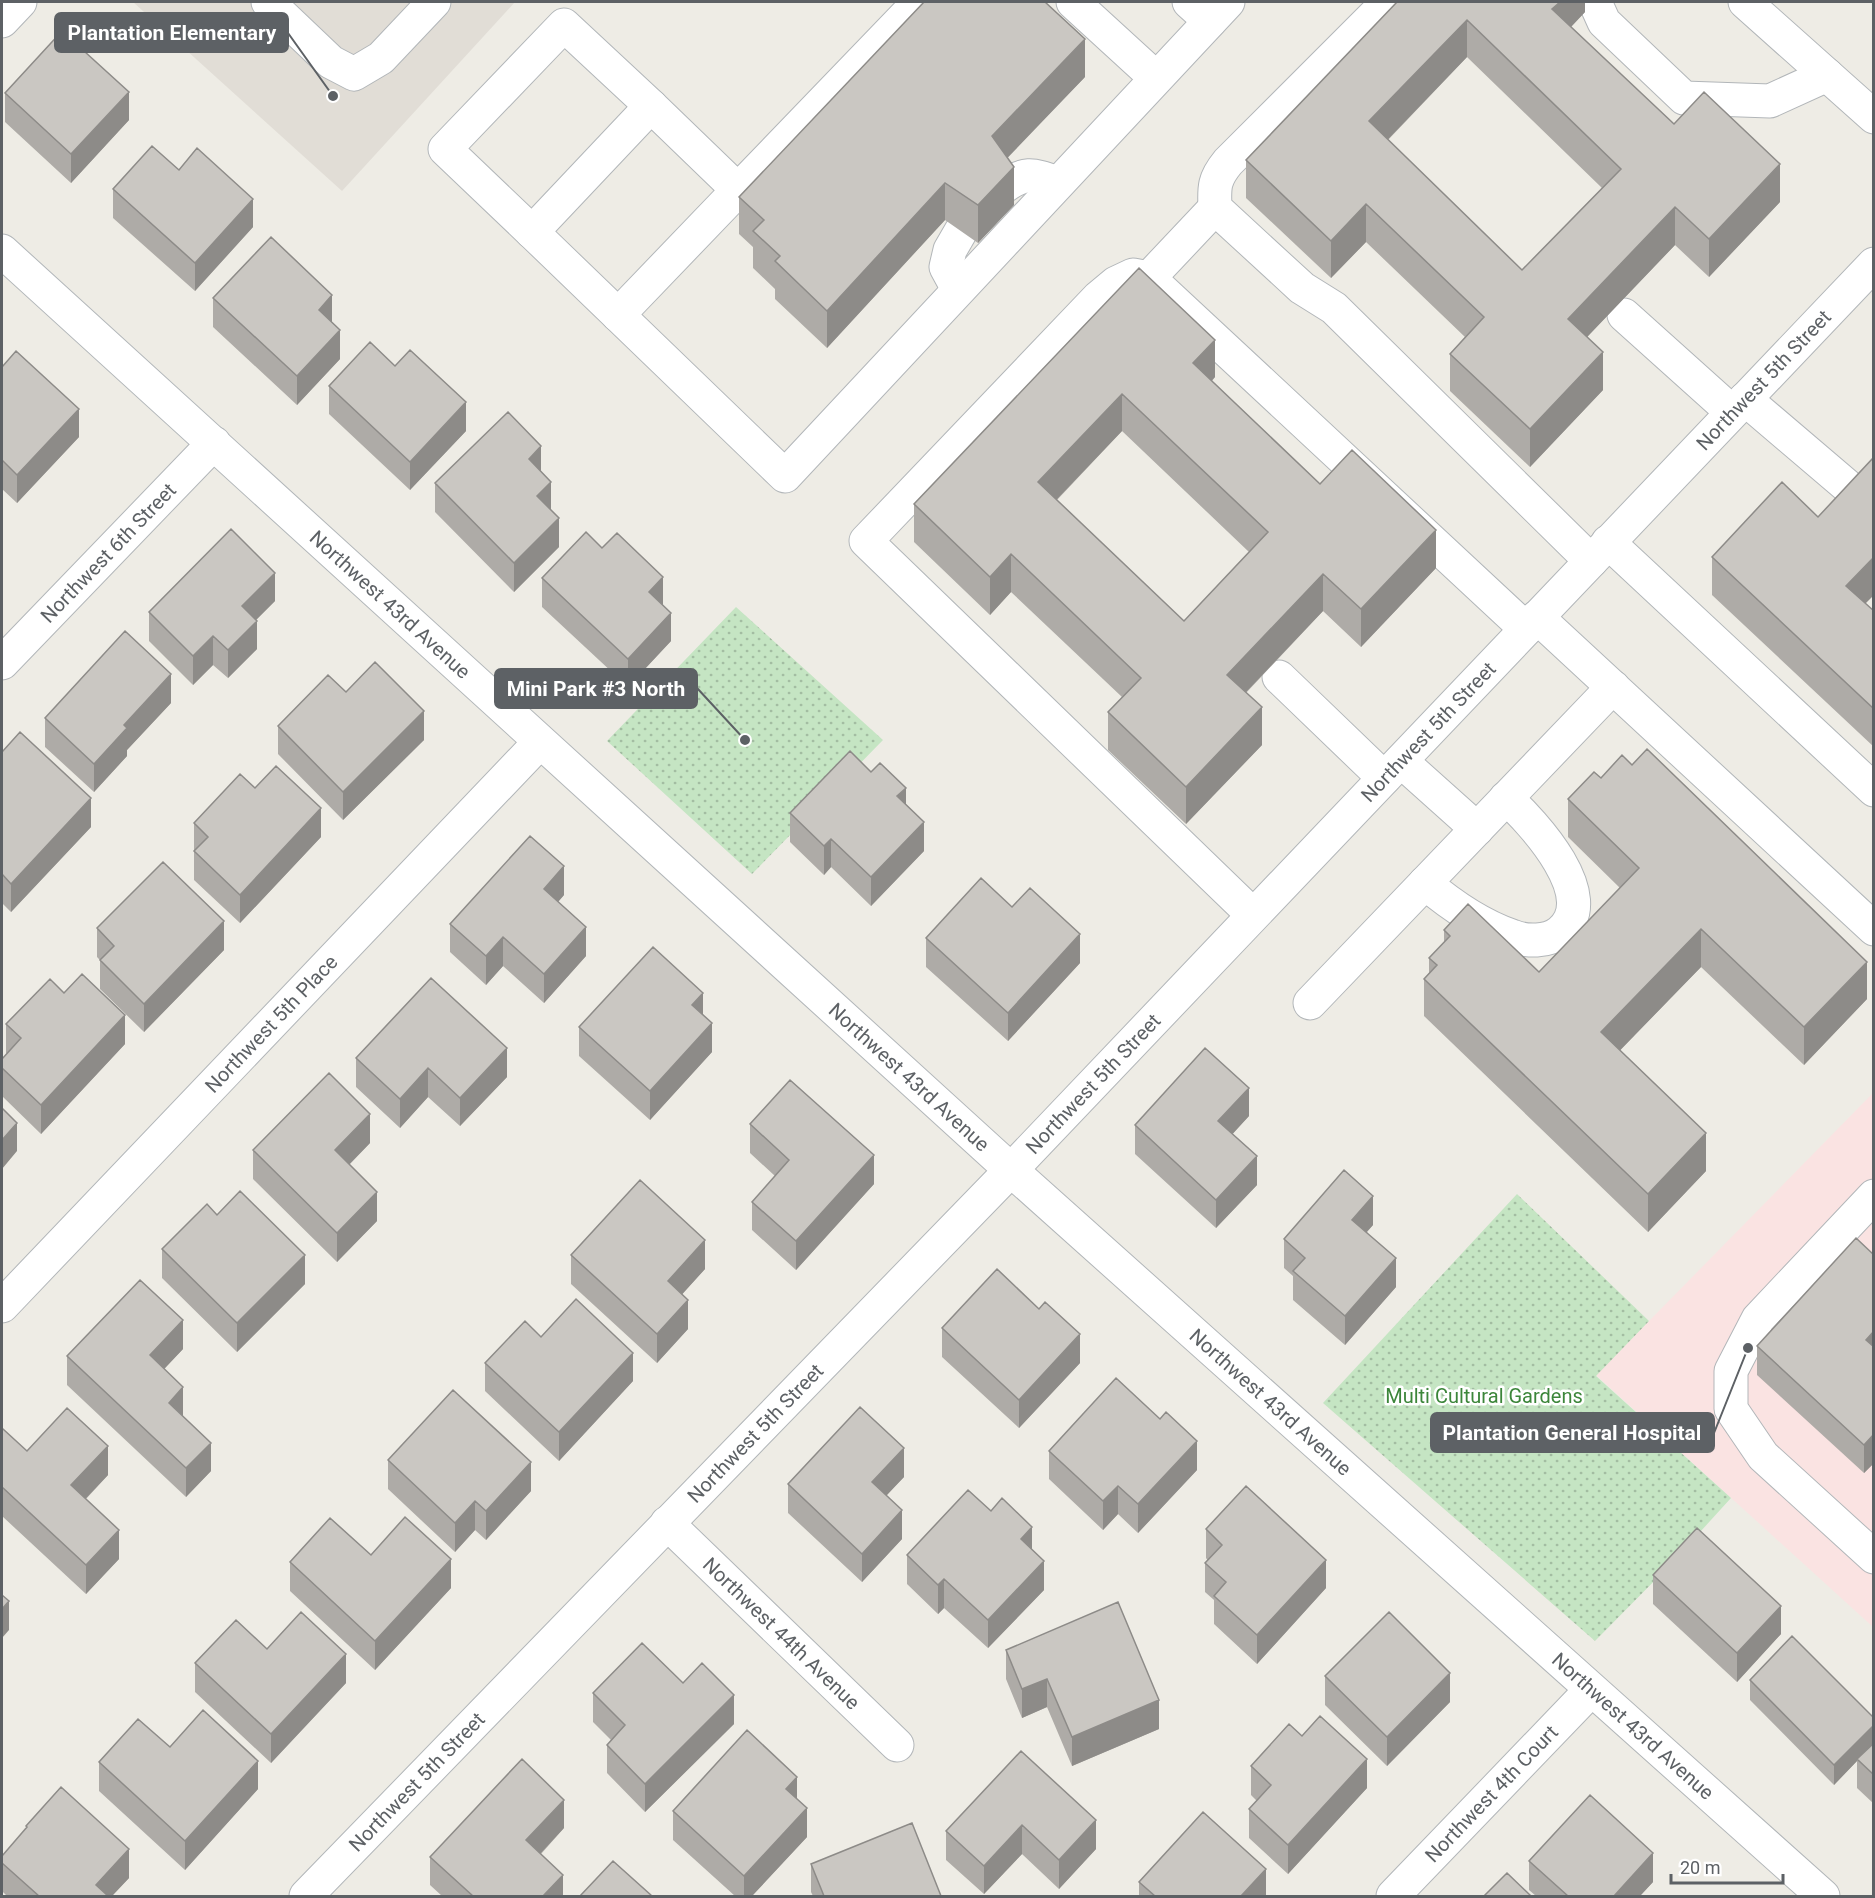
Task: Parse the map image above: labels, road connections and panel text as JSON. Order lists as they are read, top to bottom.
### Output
{
  "streets": {
    "street": [
      "Northwest 5th Street",
      "Northwest 6th Street",
      "Northwest 43rd Avenue",
      "Northwest 5th Place",
      "Northwest 44th Avenue",
      "Northwest 4th Court"
    ]
  },
  "crossings": [
    ["Northwest 5th Street", "Northwest 43rd Avenue"],
    ["Northwest 5th Street", "Northwest 44th Avenue"],
    ["Northwest 6th Street", "Northwest 43rd Avenue"],
    ["Northwest 43rd Avenue", "Northwest 5th Place"],
    ["Northwest 43rd Avenue", "Northwest 4th Court"]
  ],
  "parks": ["Multi Cultural Gardens"],
  "places": ["Plantation Elementary", "Mini Park #3 North", "Plantation General Hospital"],
  "scale_bar": "20 m"
}
